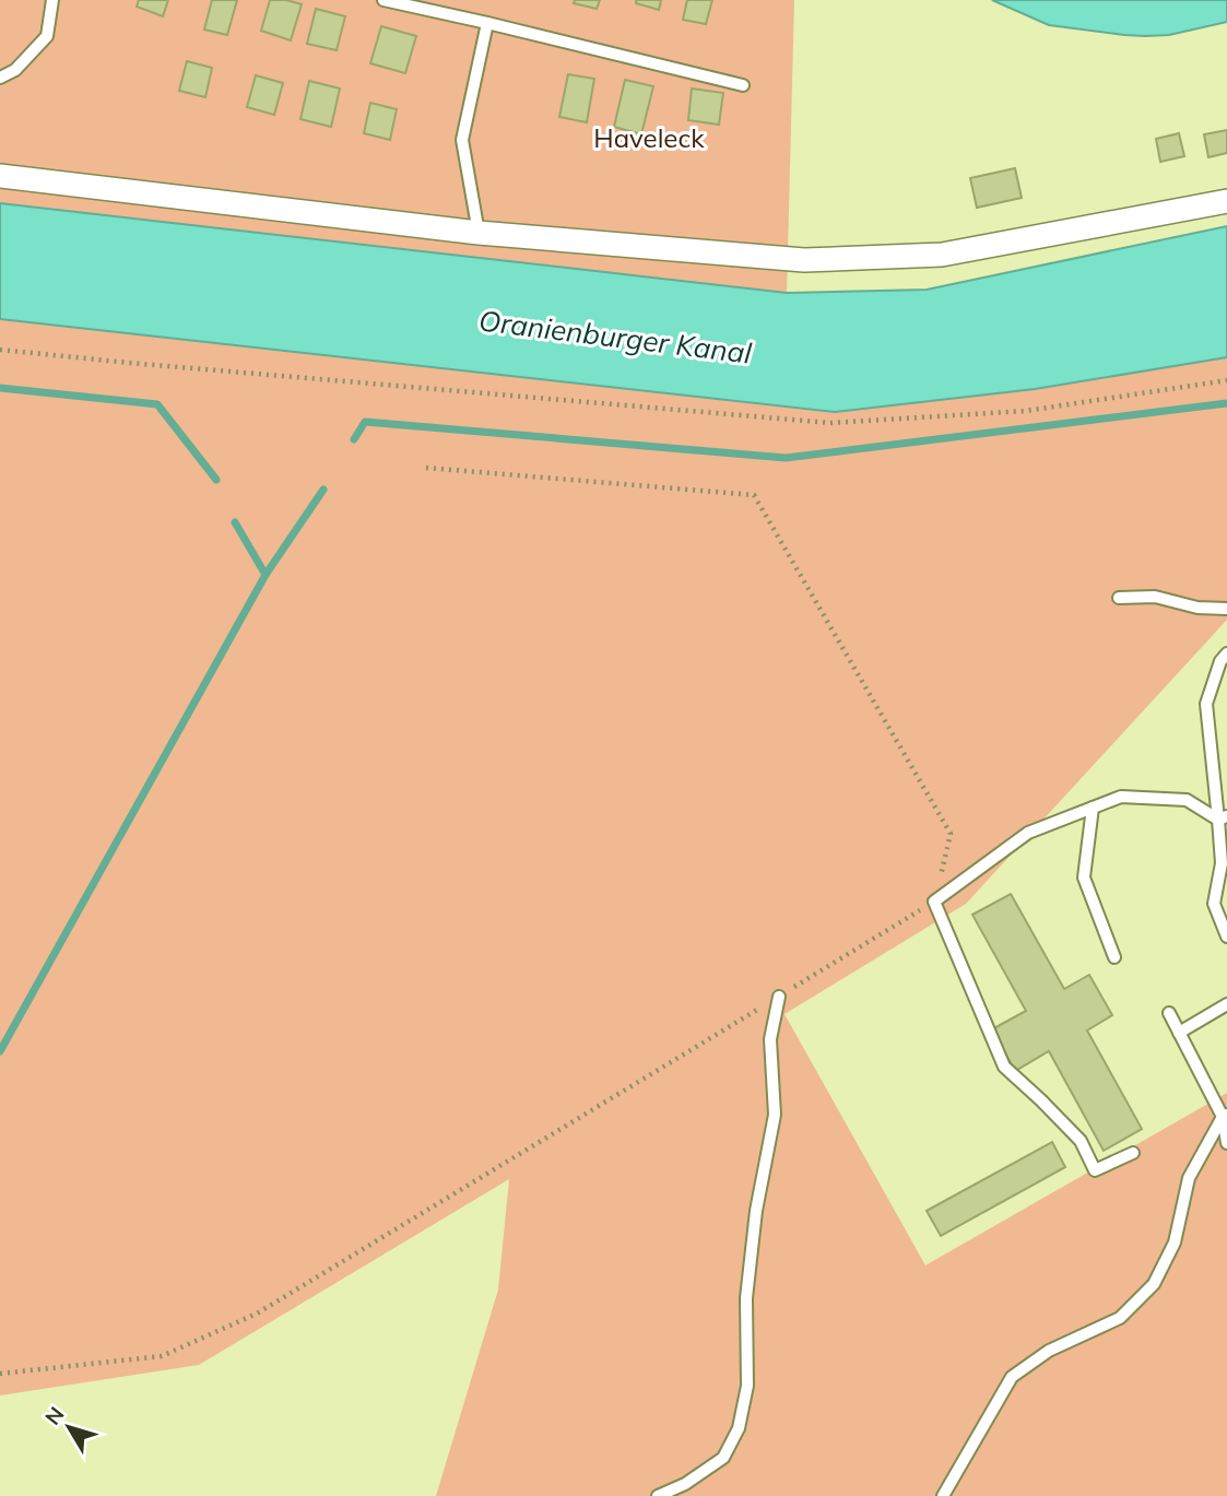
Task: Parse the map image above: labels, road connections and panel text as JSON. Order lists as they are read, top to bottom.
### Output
{
  "water": ["Oranienburger Kanal"],
  "parks": ["Haveleck"],
  "north": "top left"
}
